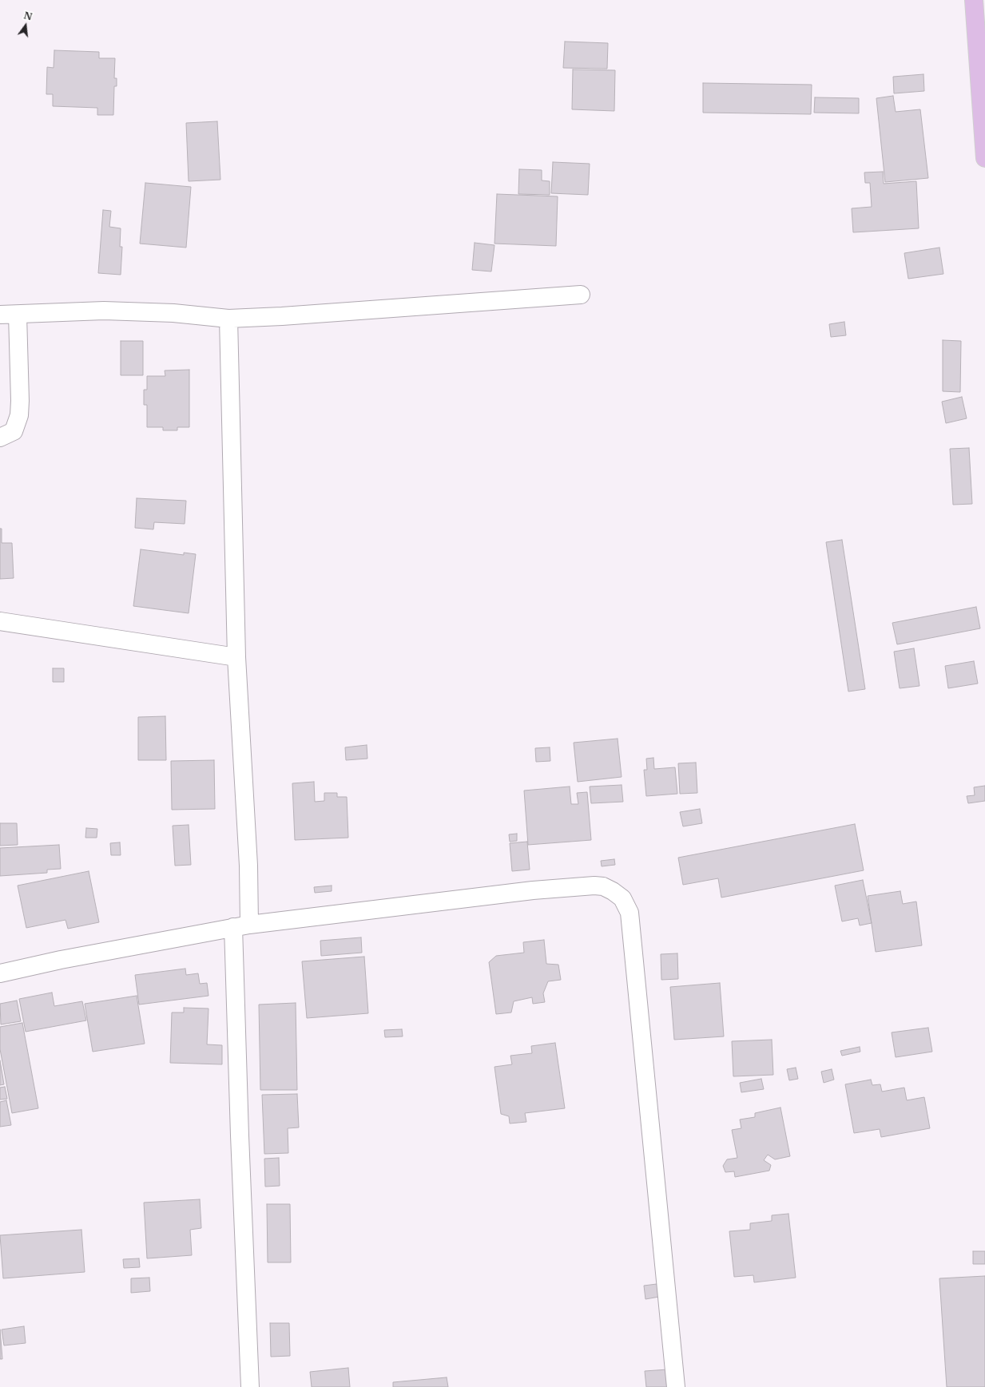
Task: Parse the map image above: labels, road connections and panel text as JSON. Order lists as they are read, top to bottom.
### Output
{
  "north": "top"
}
